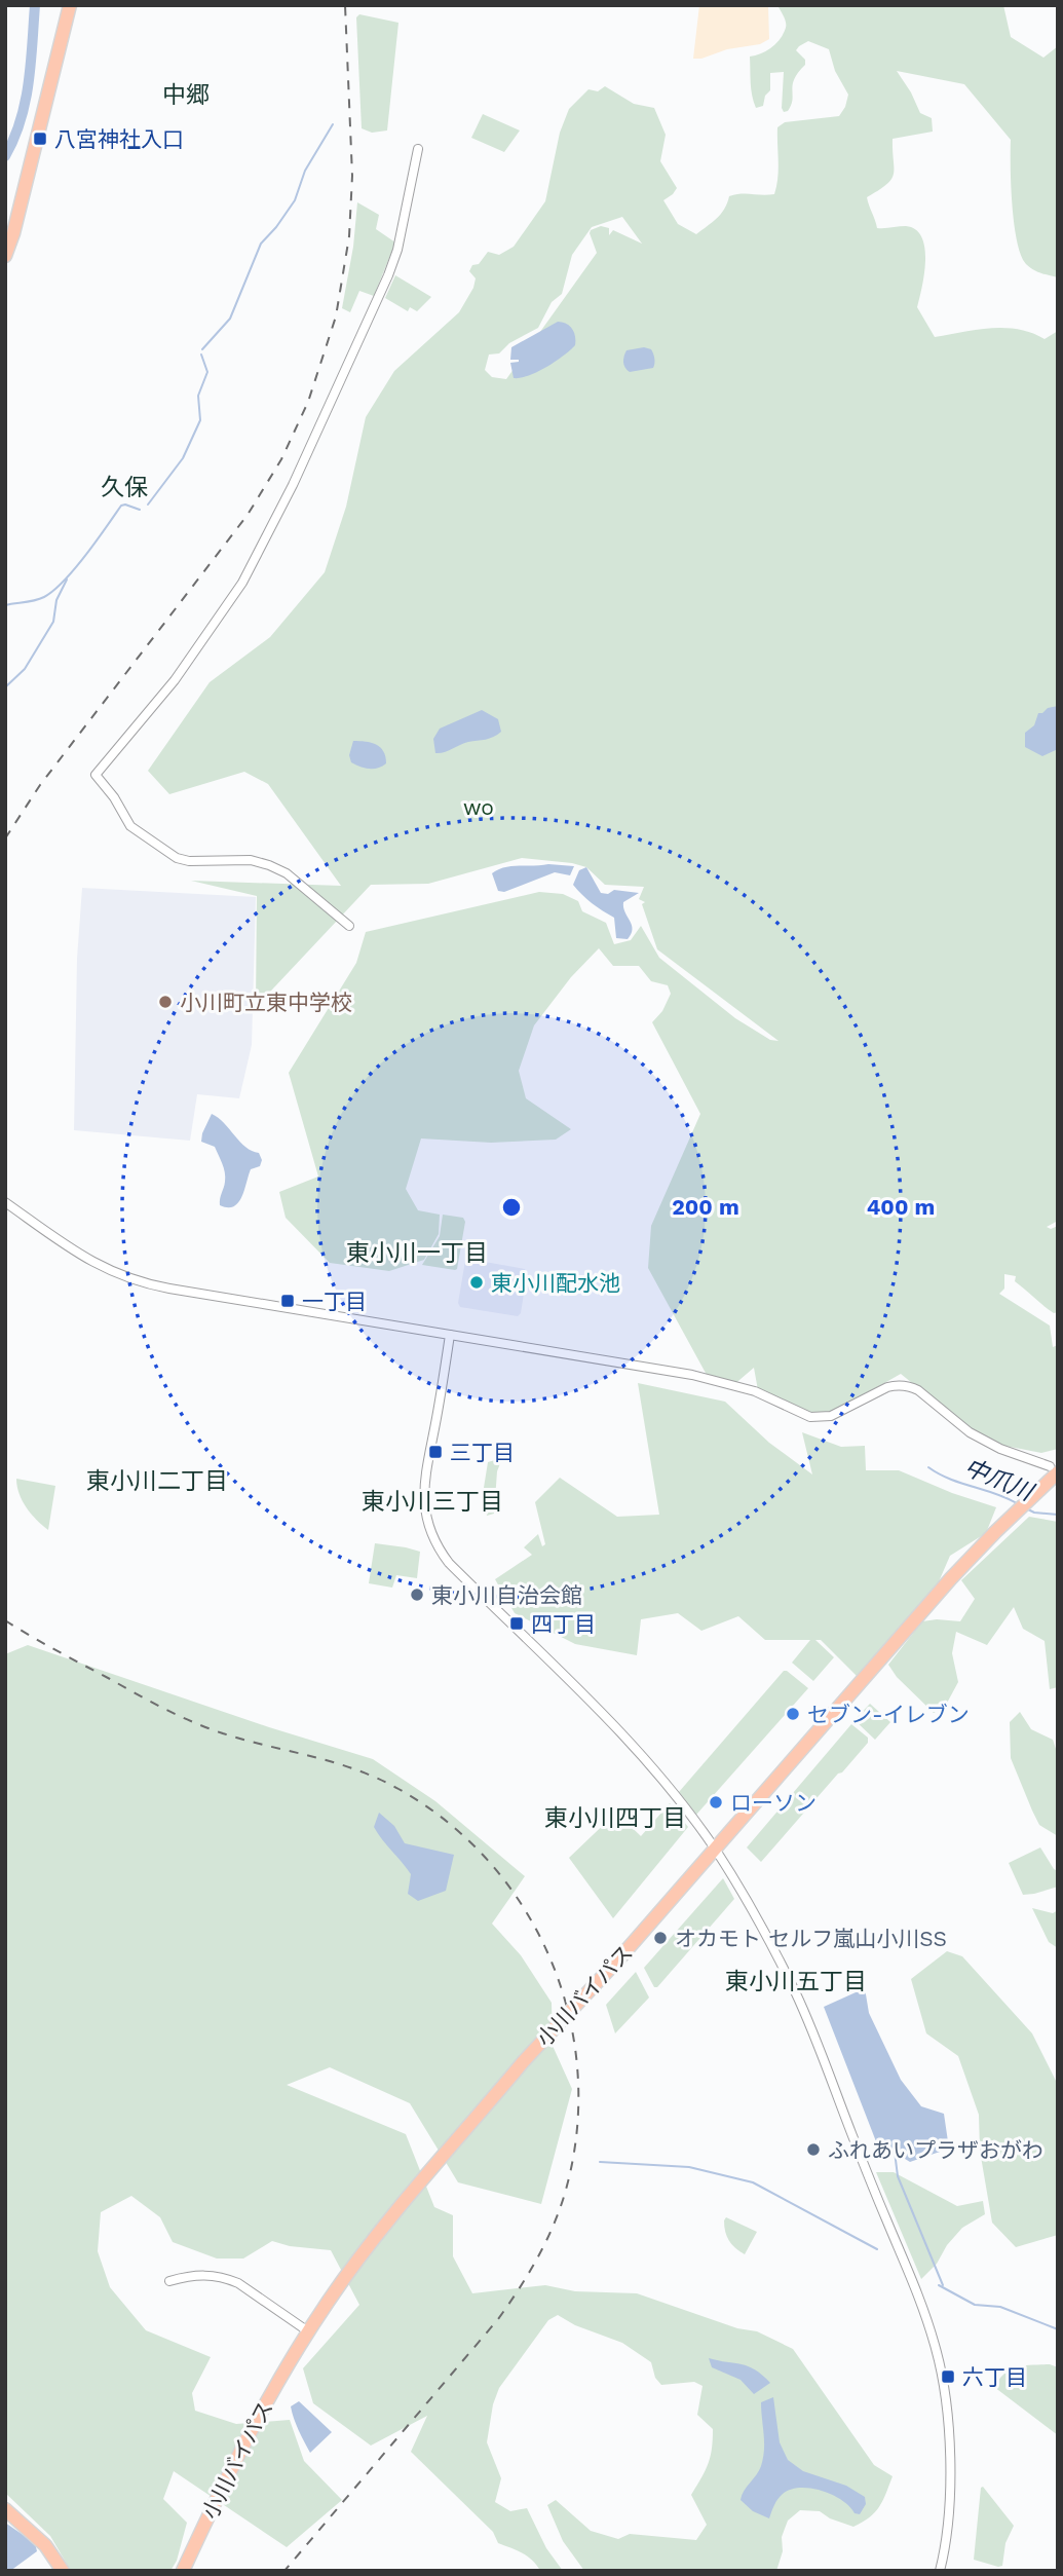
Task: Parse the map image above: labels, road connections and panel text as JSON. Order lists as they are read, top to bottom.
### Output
{
  "streets": {
    "highway": ["小川バイパス"]
  },
  "districts": [
    "中郷",
    "久保",
    "東小川一丁目",
    "東小川二丁目",
    "東小川三丁目",
    "東小川四丁目",
    "東小川五丁目"
  ],
  "water": ["中爪川"],
  "parks": ["wo"],
  "places": {
    "transit": [
      "八宮神社入口",
      "一丁目",
      "三丁目",
      "四丁目",
      "六丁目"
    ],
    "other": [
      "小川町立東中学校",
      "東小川配水池",
      "東小川自治会館",
      "セブン-イレブン",
      "ローソン",
      "オカモト セルフ嵐山小川SS",
      "ふれあいプラザおがわ"
    ]
  },
  "rings": ["200 m", "400 m"]
}
